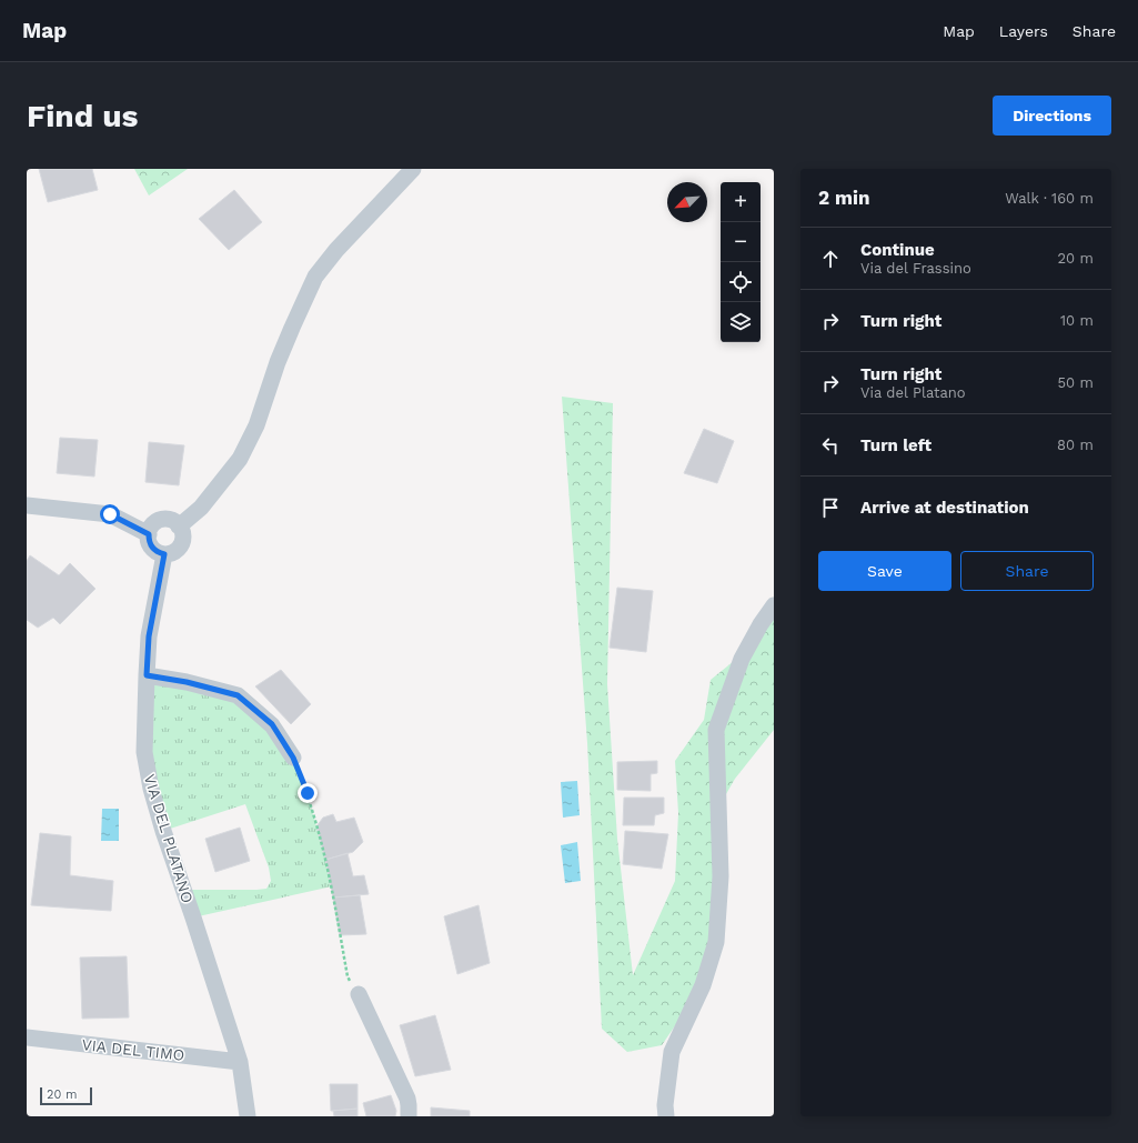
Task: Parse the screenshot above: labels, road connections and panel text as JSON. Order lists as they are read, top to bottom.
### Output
{
  "streets": {
    "street": ["VIA DEL PLATANO", "VIA DEL TIMO"]
  },
  "crossings": [
    ["VIA DEL PLATANO", "VIA DEL TIMO"]
  ],
  "scale_bar": "20 m",
  "north": "bottom left",
  "page": {
    "header": "Map",
    "nav": ["Map", "Layers", "Share"],
    "buttons": [
      "Directions",
      ["Save", "Share"]
    ],
    "title": "Find us",
    "heading": ["2 min", "Walk · 160 m"],
    "map_buttons": ["+", "−"],
    "list": [
      ["Continue", "Via del Frassino", "20 m"],
      ["Turn right", "10 m"],
      ["Turn right", "Via del Platano", "50 m"],
      ["Turn left", "80 m"],
      "Arrive at destination"
    ],
    "scale": "20 m"
  }
}
